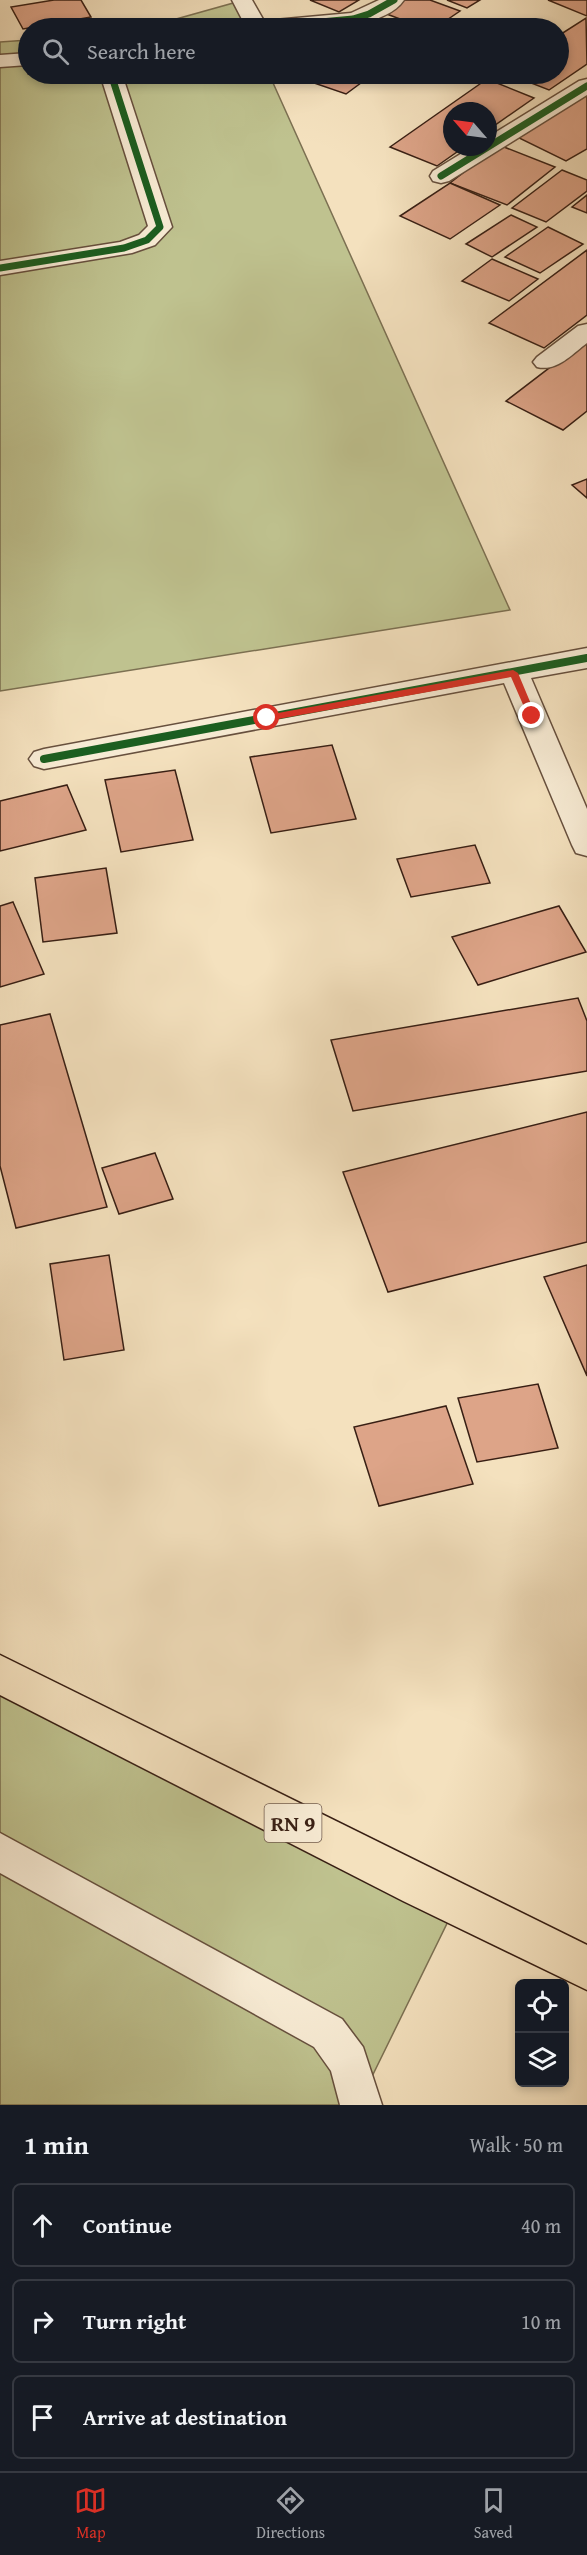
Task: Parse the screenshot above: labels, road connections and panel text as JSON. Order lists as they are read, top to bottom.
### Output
{
  "streets": {
    "main road": ["RN 9"]
  },
  "north": "top left",
  "page": {
    "search": "Search here",
    "heading": ["1 min", "Walk · 50 m"],
    "list": [
      ["Continue", "40 m"],
      ["Turn right", "10 m"],
      "Arrive at destination"
    ],
    "nav": ["Map", "Directions", "Saved"]
  }
}
